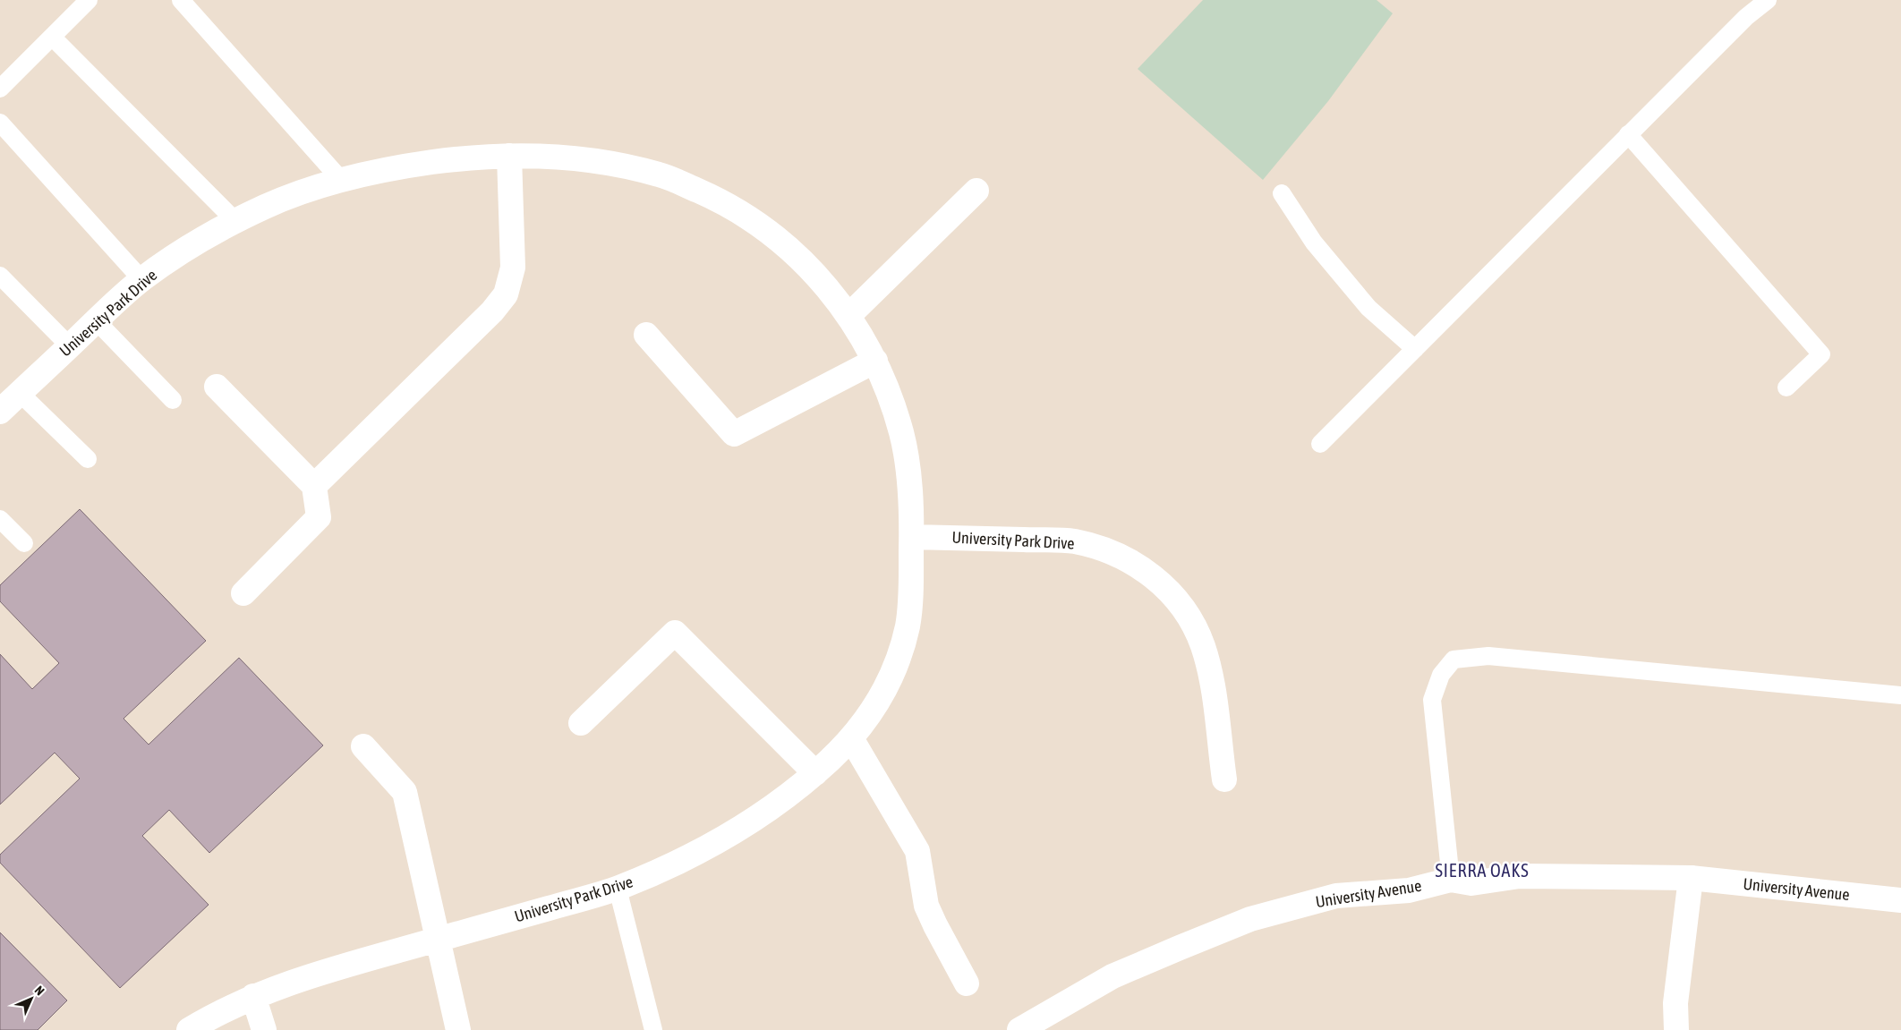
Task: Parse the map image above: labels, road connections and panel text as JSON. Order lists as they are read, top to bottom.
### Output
{
  "streets": {
    "street": ["University Park Drive", "University Avenue"]
  },
  "districts": ["SIERRA OAKS"],
  "north": "top right"
}
